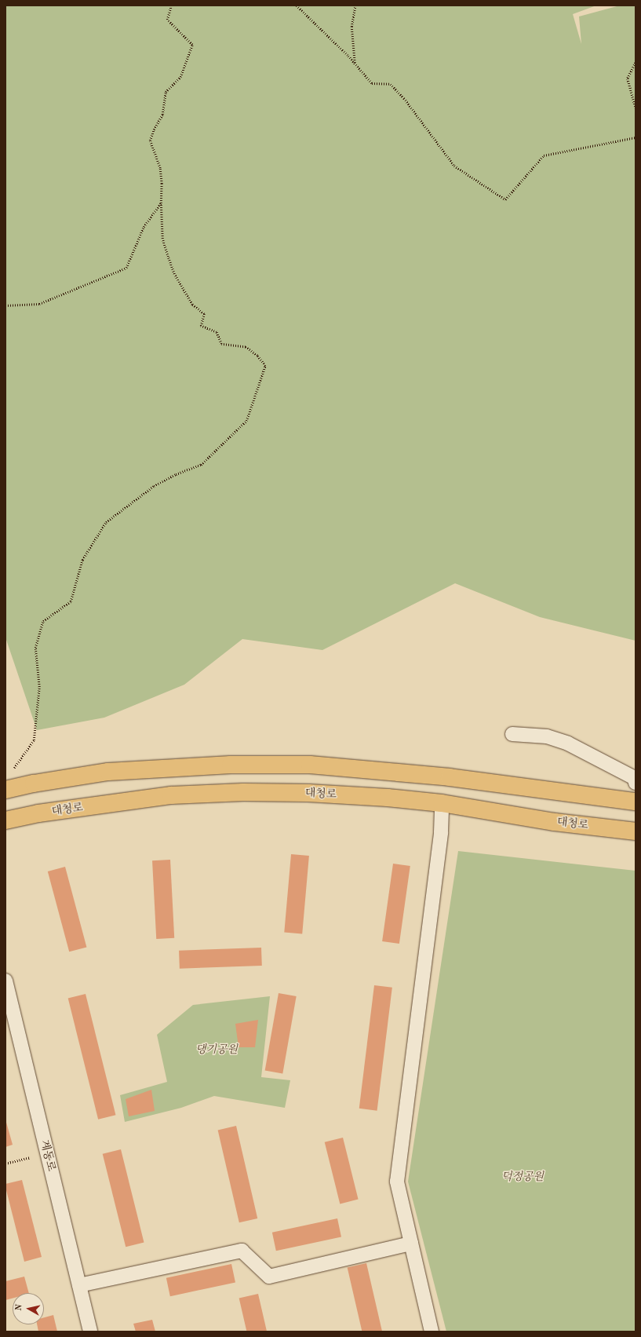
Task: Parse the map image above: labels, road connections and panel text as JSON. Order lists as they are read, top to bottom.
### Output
{
  "streets": {
    "main road": ["대청로"],
    "street": ["계동로"]
  },
  "parks": ["댕기공원", "덕정공원"],
  "north": "left"
}
